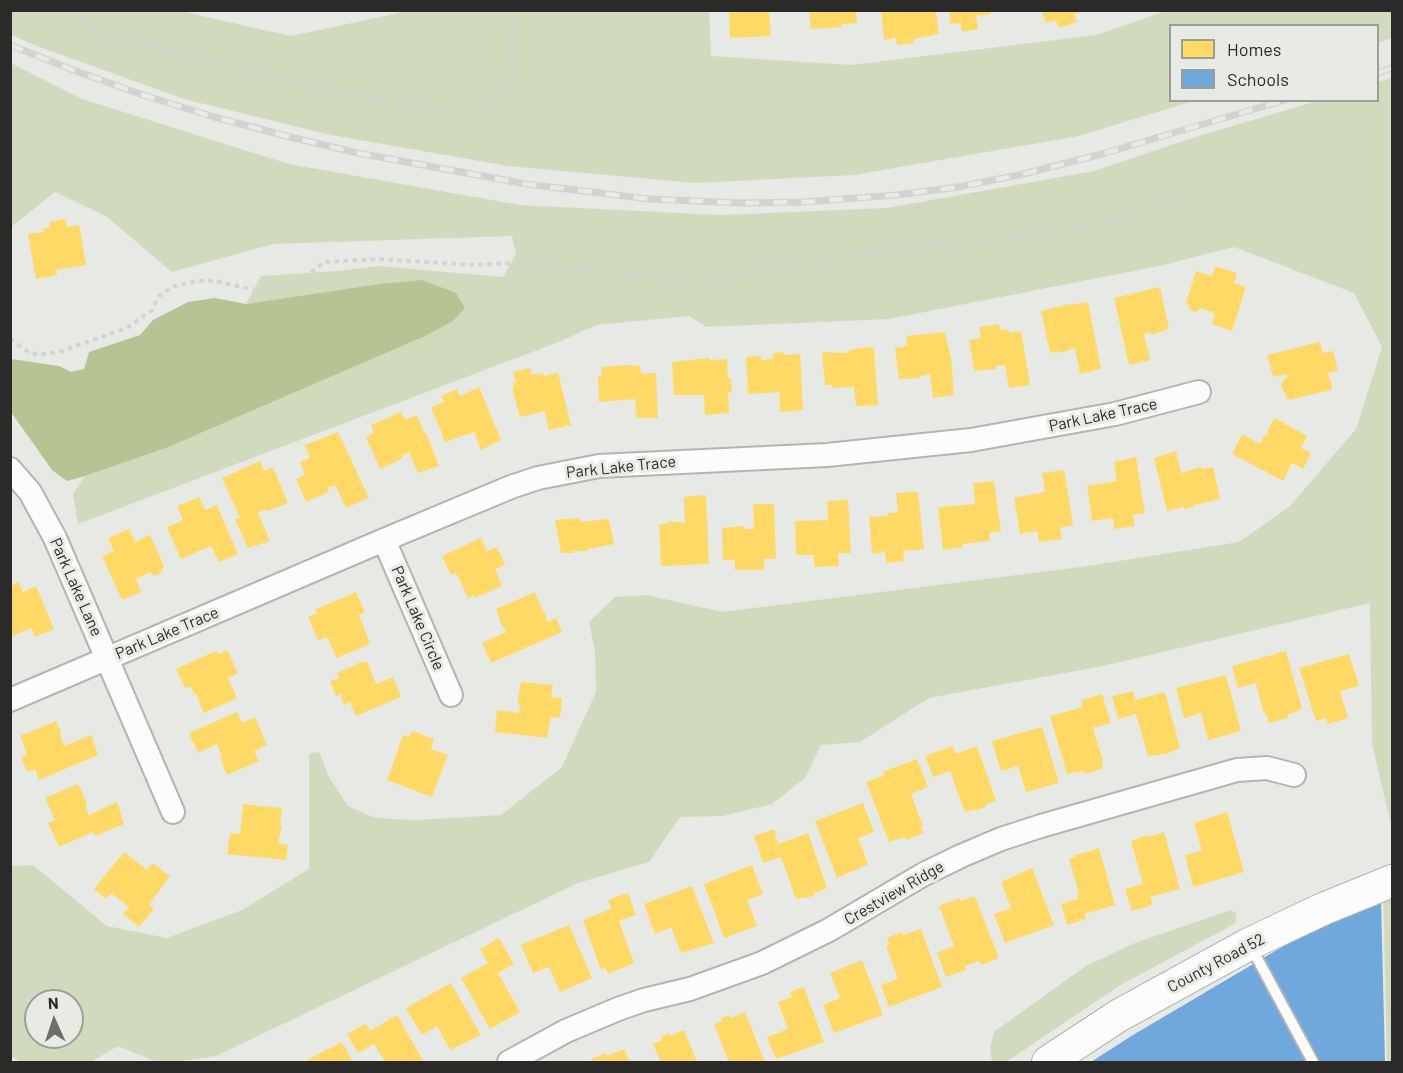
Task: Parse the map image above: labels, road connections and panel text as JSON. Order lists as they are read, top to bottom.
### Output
{
  "streets": {
    "main road": ["County Road 52"],
    "street": [
      "Park Lake Trace",
      "Park Lake Lane",
      "Park Lake Circle",
      "Crestview Ridge"
    ]
  },
  "crossings": [
    ["Park Lake Trace", "Park Lake Lane"],
    ["Park Lake Trace", "Park Lake Circle"]
  ],
  "legend": ["Homes", "Schools"],
  "north": "top"
}
